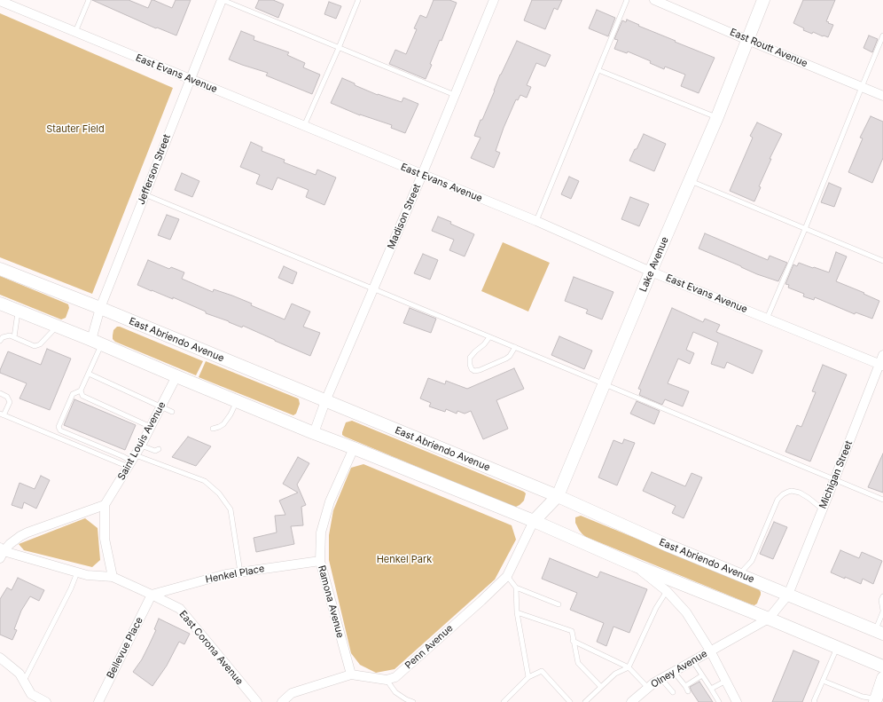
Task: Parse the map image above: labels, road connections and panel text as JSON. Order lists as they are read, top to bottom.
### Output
{
  "streets": {
    "main road": ["Lake Avenue", "East Abriendo Avenue"],
    "street": [
      "East Routt Avenue",
      "East Evans Avenue",
      "Jefferson Street",
      "Madison Street",
      "Saint Louis Avenue",
      "Michigan Street",
      "Henkel Place",
      "Ramona Avenue",
      "Penn Avenue",
      "Bellevue Place",
      "East Corona Avenue",
      "Olney Avenue"
    ]
  },
  "crossings": [
    ["East Routt Avenue", "Lake Avenue"],
    ["East Evans Avenue", "Jefferson Street"],
    ["East Evans Avenue", "Madison Street"],
    ["East Evans Avenue", "Lake Avenue"],
    ["East Evans Avenue", "Michigan Street"],
    ["Jefferson Street", "East Abriendo Avenue"],
    ["Madison Street", "East Abriendo Avenue"],
    ["Lake Avenue", "East Abriendo Avenue"],
    ["Lake Avenue", "Penn Avenue"],
    ["East Abriendo Avenue", "Michigan Street"],
    ["East Abriendo Avenue", "Olney Avenue"],
    ["Michigan Street", "Olney Avenue"],
    ["Henkel Place", "Ramona Avenue"],
    ["Henkel Place", "Bellevue Place"],
    ["Henkel Place", "East Corona Avenue"],
    ["Bellevue Place", "East Corona Avenue"]
  ],
  "parks": ["Stauter Field", "Henkel Park"]
}
